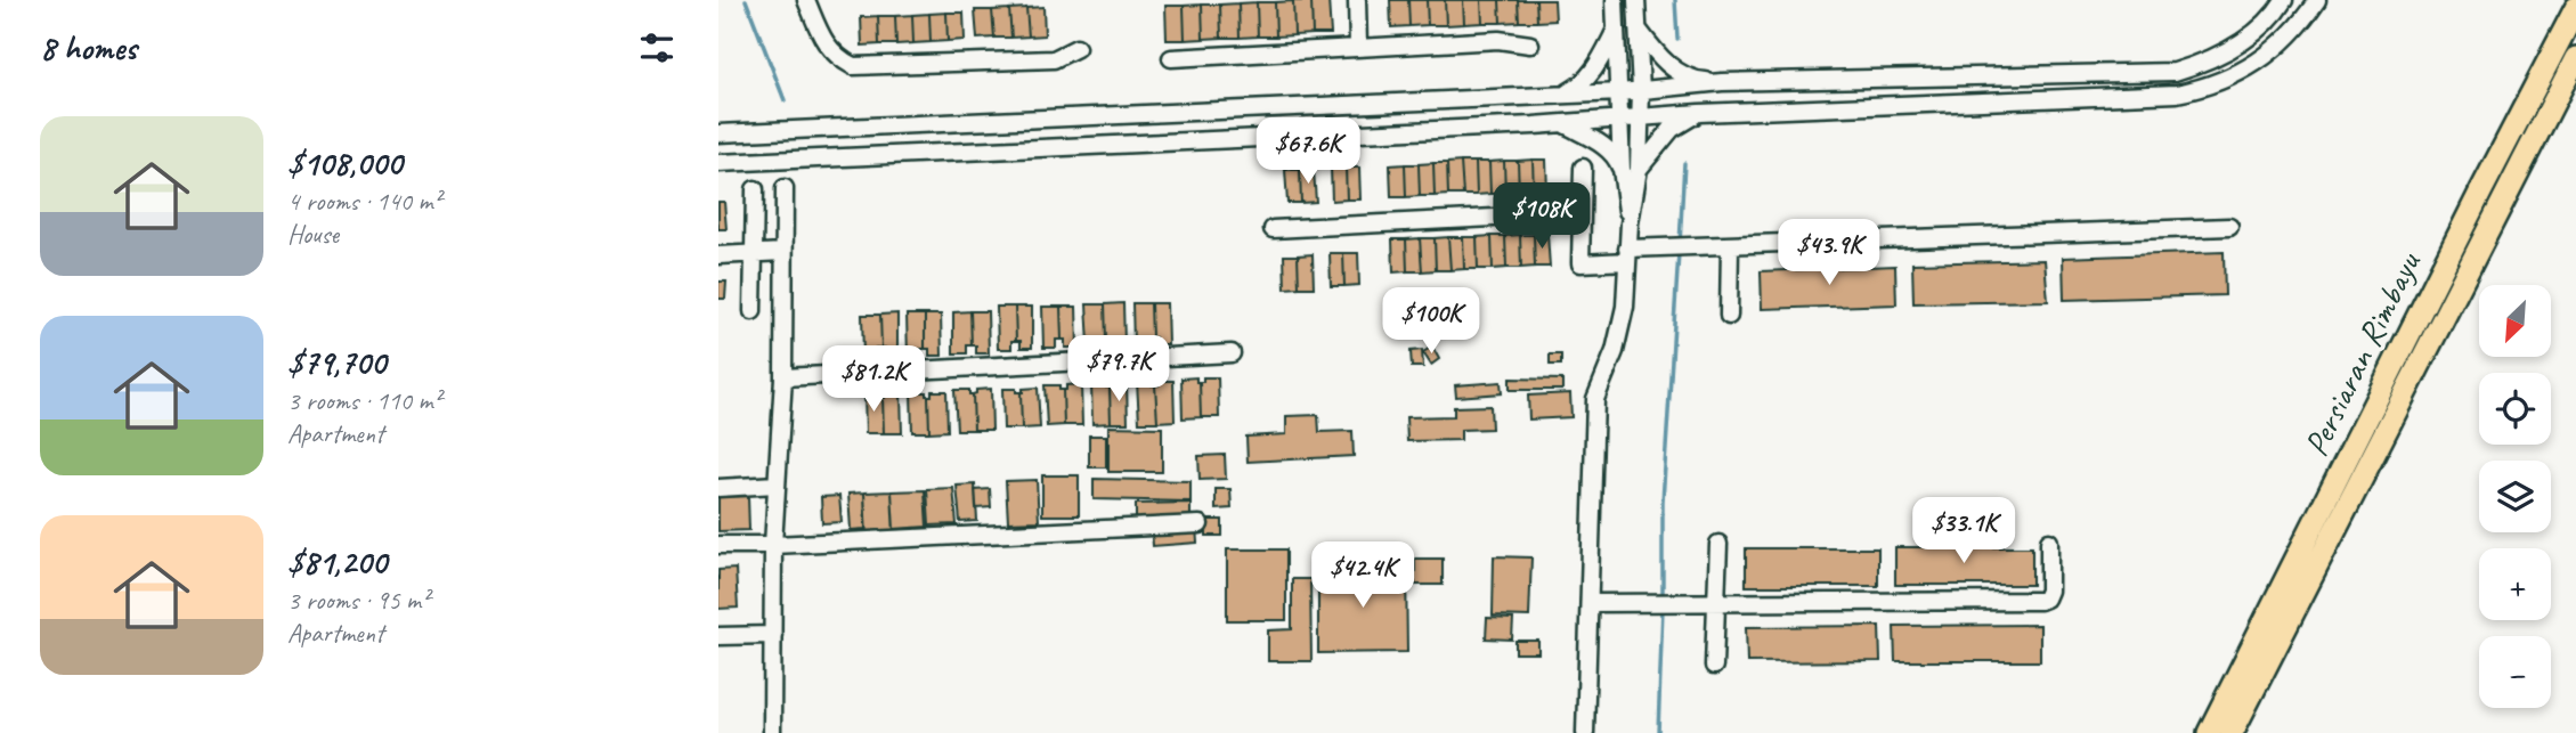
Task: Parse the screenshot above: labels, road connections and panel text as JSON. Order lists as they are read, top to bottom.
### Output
{
  "streets": {
    "main road": ["Persiaran Rimbayu"]
  },
  "north": "bottom left",
  "page": {
    "heading": "8 homes",
    "list": [
      {
        "name": "$108,000",
        "note": "4 rooms · 140 m² · House"
      },
      {
        "name": "$79,700",
        "note": "3 rooms · 110 m² · Apartment"
      },
      {
        "name": "$81,200",
        "note": "3 rooms · 95 m² · Apartment"
      }
    ],
    "price": [
      "$67.6K",
      "$108K",
      "$43.9K",
      "$100K",
      "$79.7K",
      "$81.2K",
      "$33.1K",
      "$42.4K"
    ],
    "map_buttons": ["+", "−"]
  }
}
